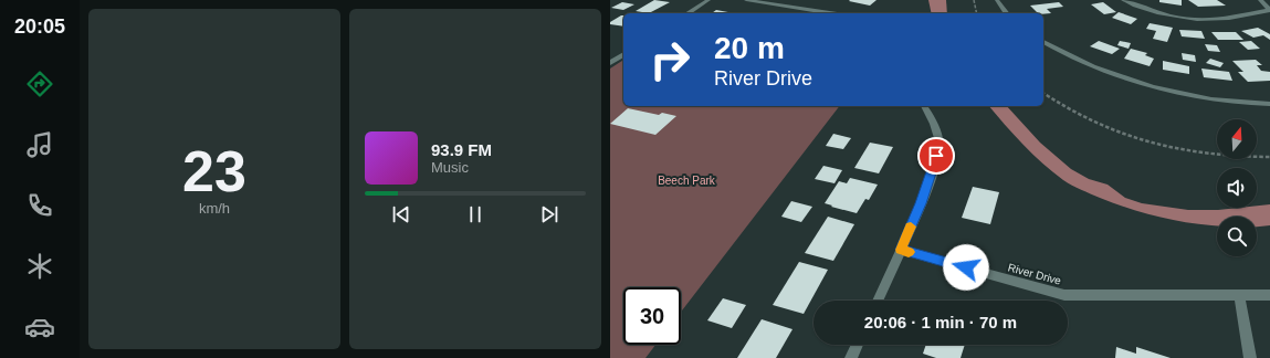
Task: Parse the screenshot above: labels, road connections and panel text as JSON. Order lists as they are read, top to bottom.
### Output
{
  "streets": {
    "street": ["River Drive"]
  },
  "parks": ["Beech Park"],
  "north": "top",
  "page": {
    "tabs": "20:05",
    "tile": ["23", "km/h"],
    "turn": ["20 m", "River Drive"],
    "song": ["93.9 FM", "Music"],
    "limit": "30",
    "trip": "20:06 · 1 min · 70 m"
  }
}
